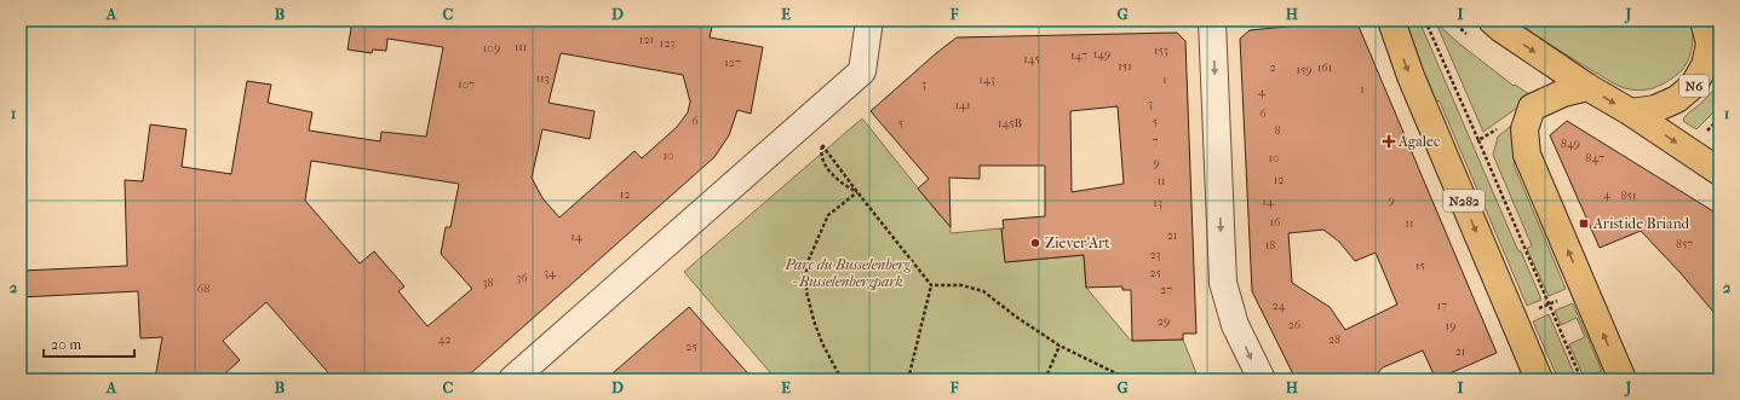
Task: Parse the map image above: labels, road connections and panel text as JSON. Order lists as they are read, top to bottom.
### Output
{
  "streets": {
    "main road": ["N6", "N282"]
  },
  "parks": ["Parc du Busselenberg - Busselenbergpark"],
  "places": {
    "health": ["Agalec"],
    "transit": ["Aristide Briand"],
    "other": ["Ziever'Art"]
  },
  "house_numbers": [
    "121",
    "123",
    "111",
    "109",
    "153",
    "149",
    "147",
    "145",
    "127",
    "151",
    "2",
    "161",
    "159",
    "113",
    "143",
    "1",
    "107",
    "3",
    "1",
    "4",
    "3",
    "141",
    "6",
    "6",
    "5",
    "5",
    "145B",
    "8",
    "7",
    "849",
    "10",
    "10",
    "847",
    "9",
    "12",
    "11",
    "12",
    "4",
    "851",
    "9",
    "14",
    "13",
    "16",
    "11",
    "21",
    "14",
    "857",
    "18",
    "23",
    "15",
    "34",
    "25",
    "36",
    "38",
    "68",
    "27",
    "24",
    "17",
    "29",
    "26",
    "19",
    "42",
    "28",
    "25",
    "21"
  ],
  "scale_bar": "20 m",
  "grid": {
    "columns": [
      "A",
      "B",
      "C",
      "D",
      "E",
      "F",
      "G",
      "H",
      "I",
      "J"
    ],
    "rows": ["1", "2"]
  }
}
